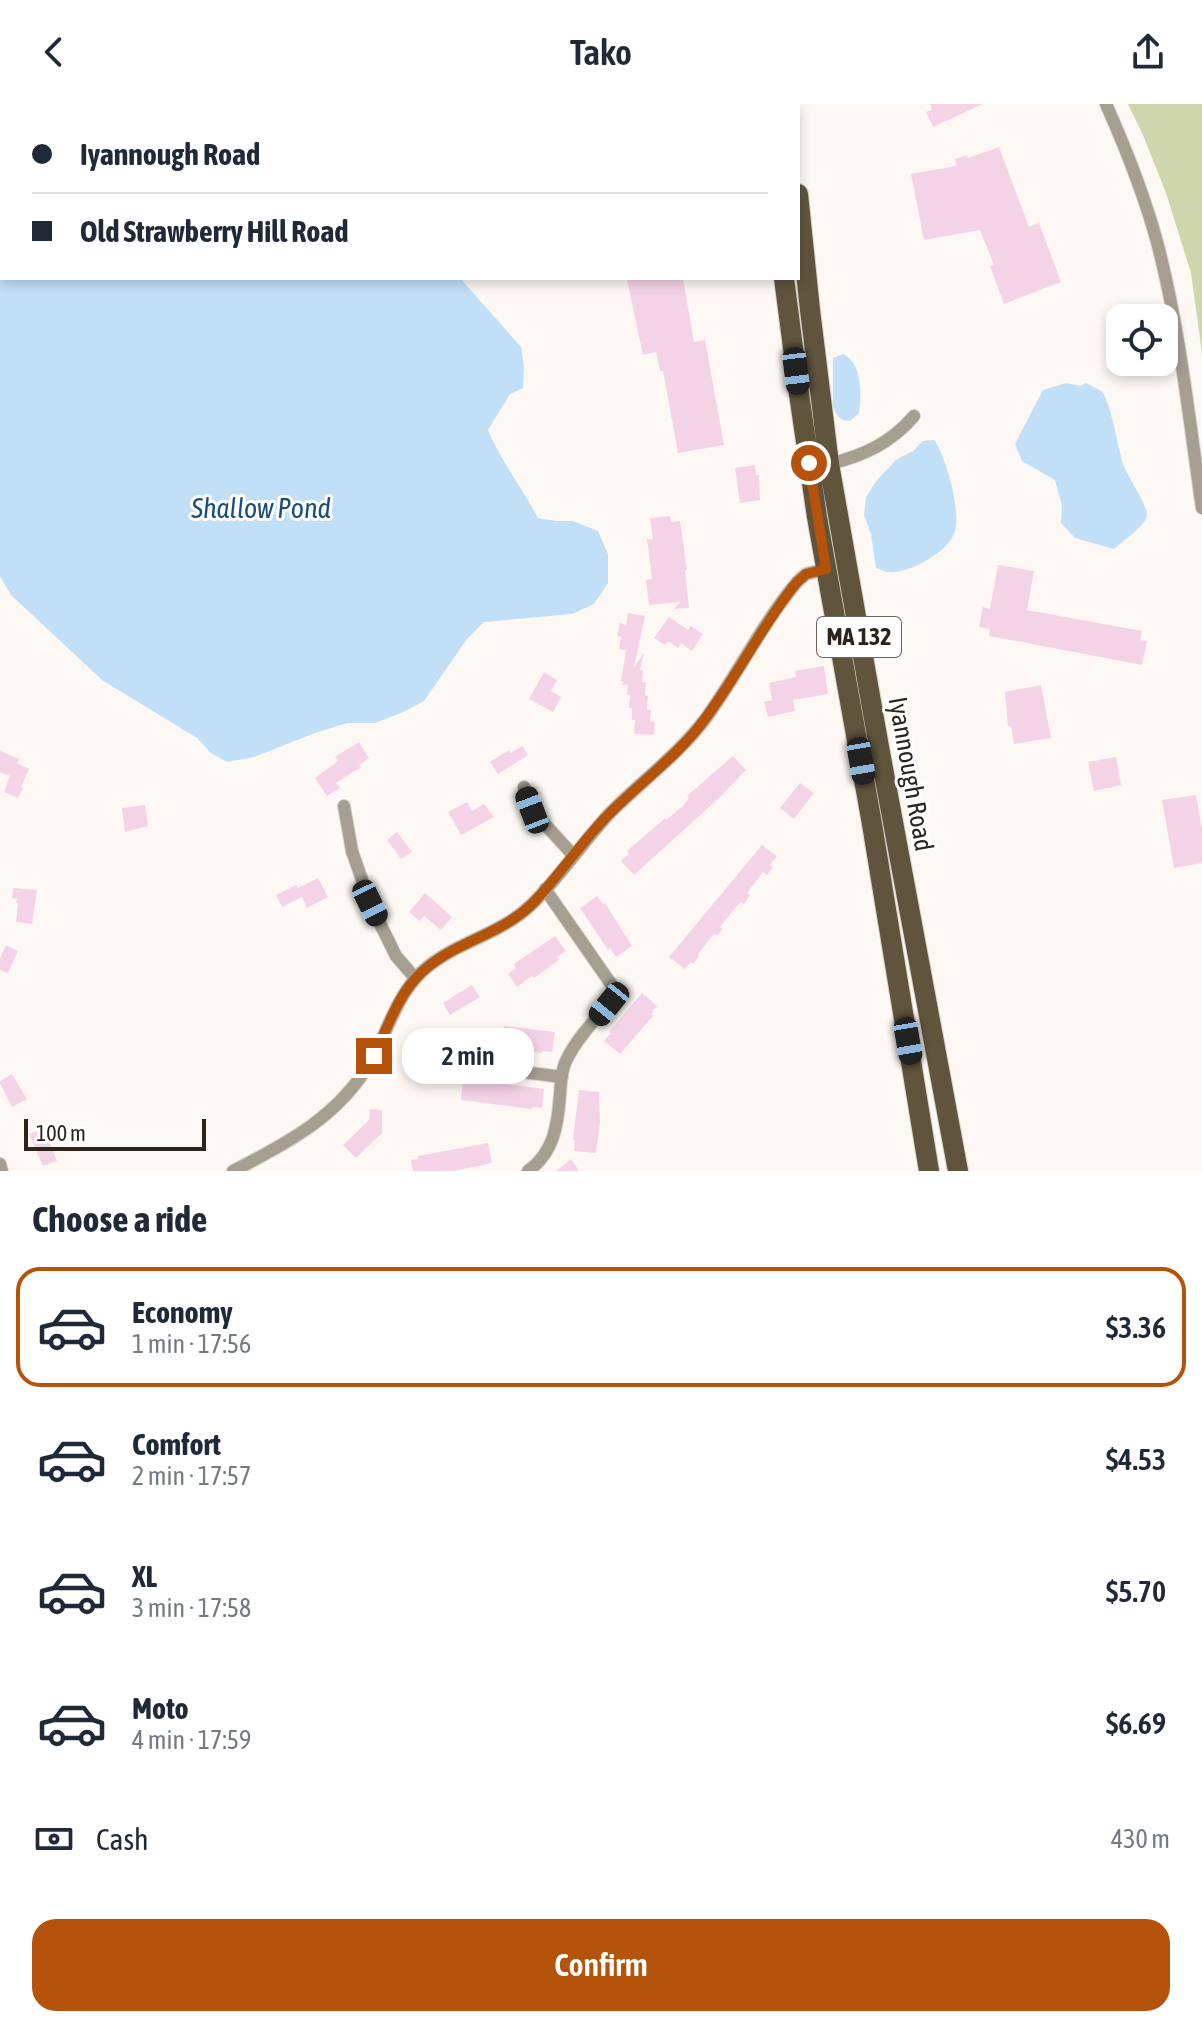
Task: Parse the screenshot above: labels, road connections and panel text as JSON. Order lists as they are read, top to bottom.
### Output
{
  "streets": {
    "main road": ["MA 132", "Iyannough Road"]
  },
  "water": ["Shallow Pond"],
  "scale_bar": "100 m",
  "page": {
    "header": "Tako",
    "banner": ["Iyannough Road", "Old Strawberry Hill Road"],
    "bubble": "2 min",
    "scale": "100 m",
    "heading": "Choose a ride",
    "list": [
      {
        "name": "Economy",
        "note": "1 min · 17:56",
        "value": "$3.36"
      },
      {
        "name": "Comfort",
        "note": "2 min · 17:57",
        "value": "$4.53"
      },
      {
        "name": "XL",
        "note": "3 min · 17:58",
        "value": "$5.70"
      },
      {
        "name": "Moto",
        "note": "4 min · 17:59",
        "value": "$6.69"
      }
    ],
    "pay": ["Cash", "430 m"],
    "buttons": "Confirm"
  }
}
